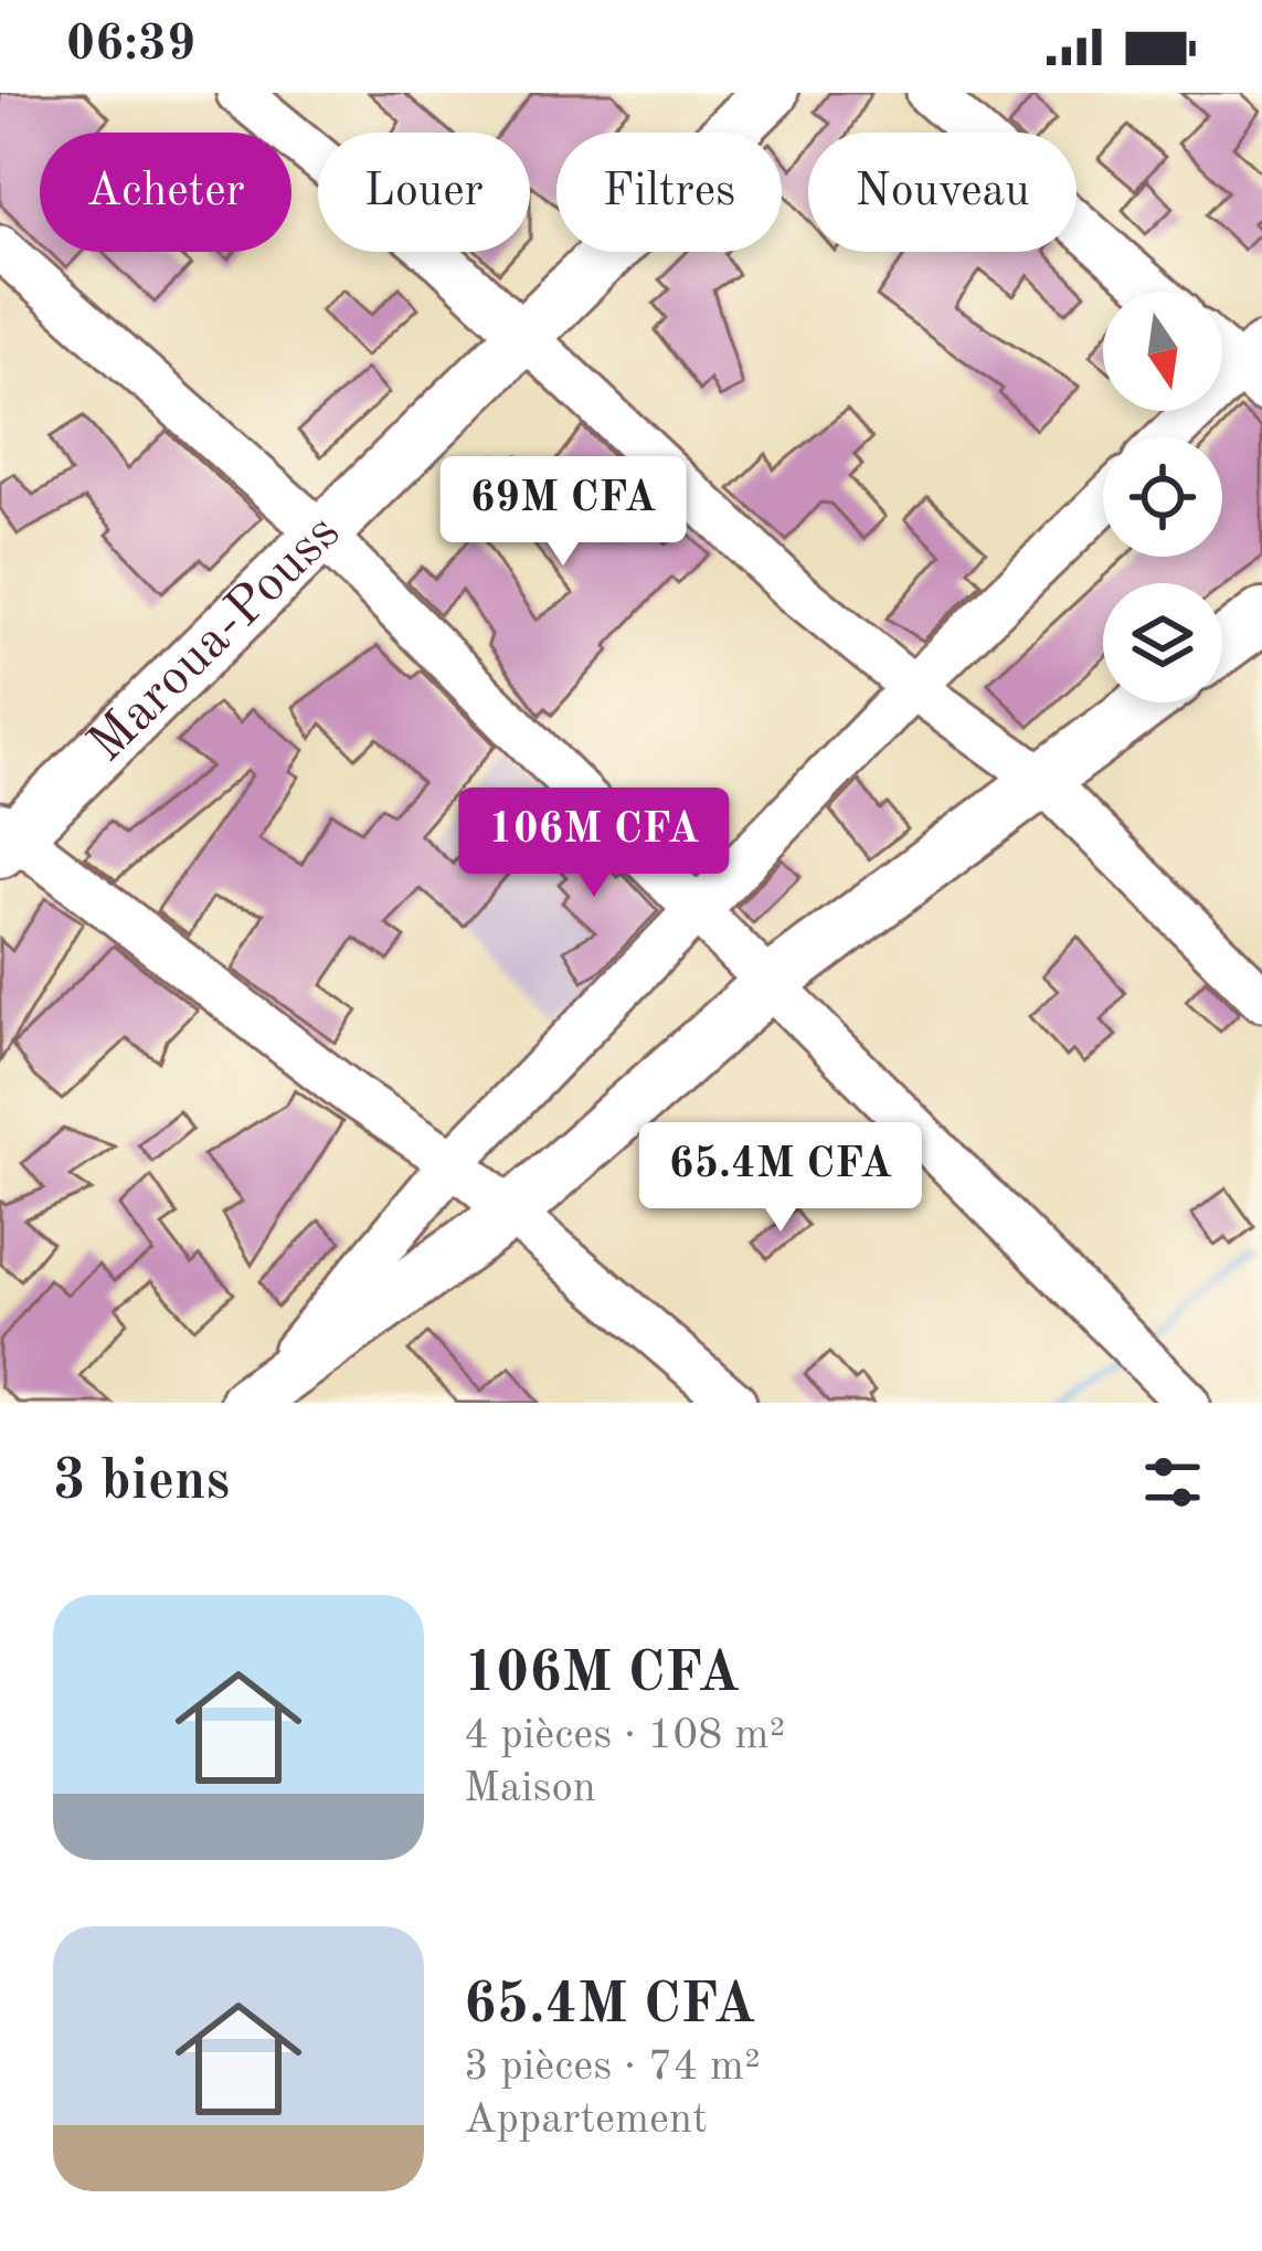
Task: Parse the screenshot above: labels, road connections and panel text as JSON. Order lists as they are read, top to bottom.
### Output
{
  "streets": {
    "main road": ["Maroua-Pouss"]
  },
  "north": "bottom",
  "page": {
    "status": "06:39",
    "chip": [
      "Acheter",
      "Louer",
      "Filtres",
      "Nouveau"
    ],
    "price": ["69M CFA", "106M CFA", "65.4M CFA"],
    "heading": "3 biens",
    "list": [
      {
        "name": "106M CFA",
        "note": "4 pièces · 108 m² · Maison"
      },
      {
        "name": "65.4M CFA",
        "note": "3 pièces · 74 m² · Appartement"
      }
    ]
  }
}
